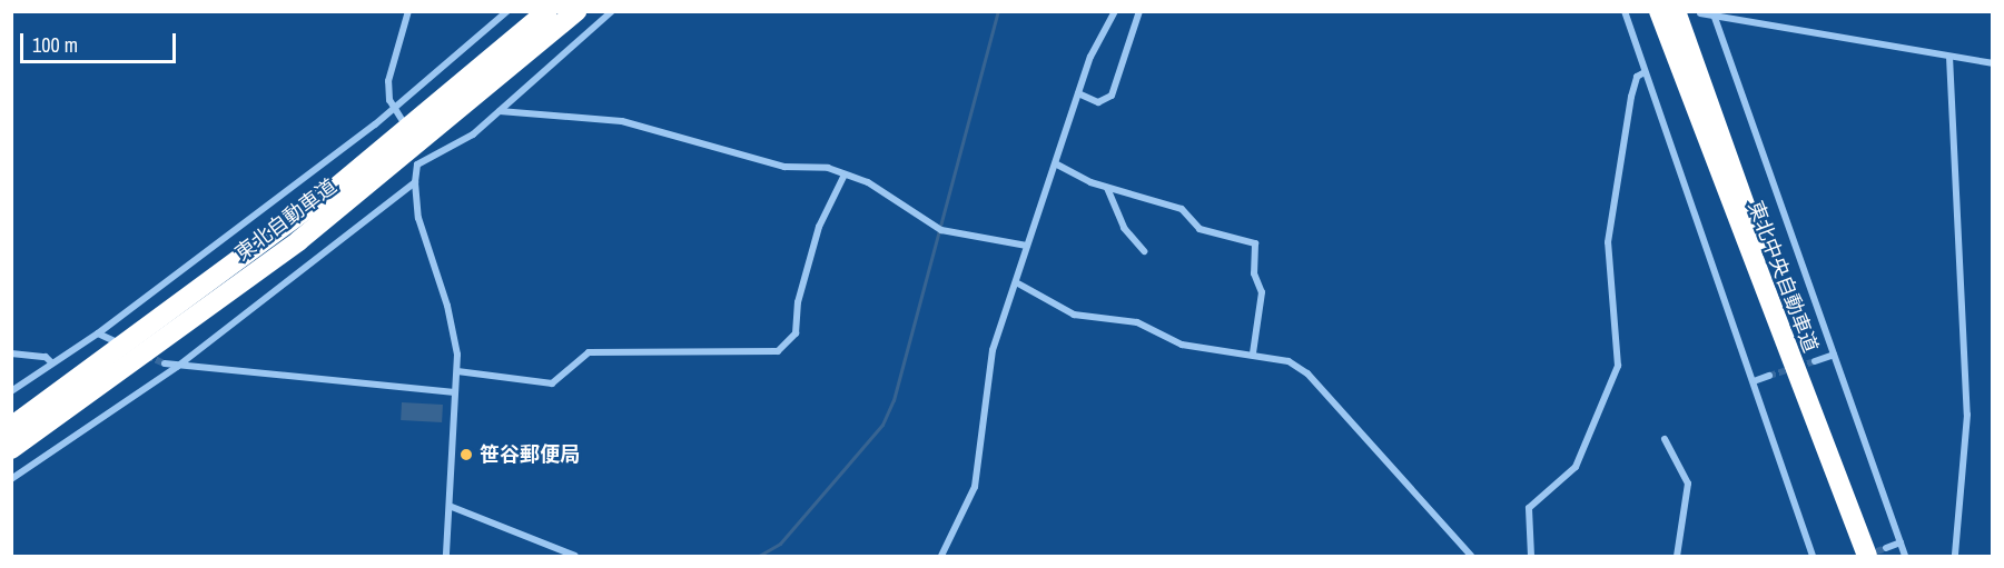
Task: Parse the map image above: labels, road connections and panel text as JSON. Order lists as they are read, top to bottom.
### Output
{
  "streets": {
    "highway": ["東北自動車道", "東北中央自動車道"]
  },
  "places": ["笹谷郵便局"],
  "scale_bar": "100 m"
}
